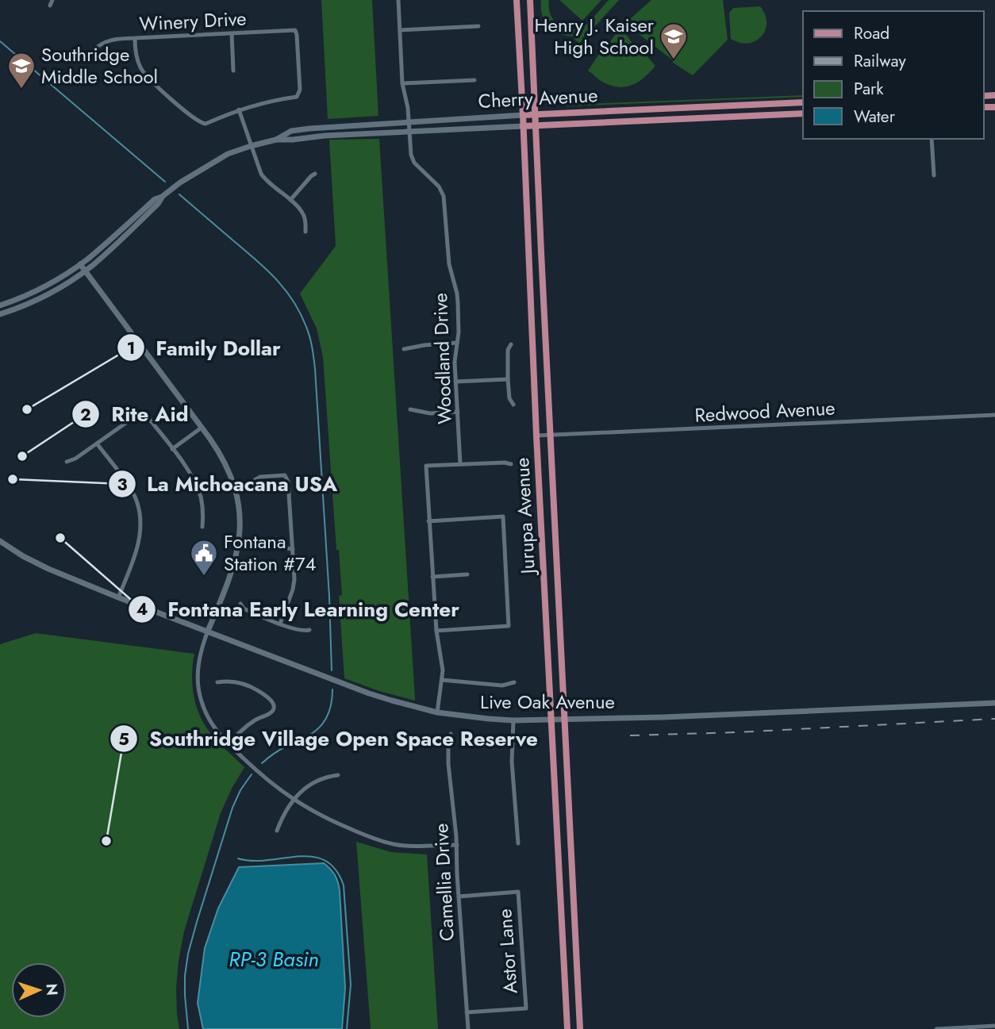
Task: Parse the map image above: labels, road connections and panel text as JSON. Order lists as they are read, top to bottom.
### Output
{
  "streets": {
    "main road": ["Cherry Avenue", "Jurupa Avenue"],
    "street": [
      "Winery Drive",
      "Woodland Drive",
      "Redwood Avenue",
      "Live Oak Avenue",
      "Camellia Drive",
      "Astor Lane"
    ]
  },
  "crossings": [
    ["Cherry Avenue", "Woodland Drive"],
    ["Cherry Avenue", "Jurupa Avenue"],
    ["Redwood Avenue", "Jurupa Avenue"],
    ["Jurupa Avenue", "Live Oak Avenue"],
    ["Camellia Drive", "Astor Lane"]
  ],
  "water": ["RP-3 Basin"],
  "places": {
    "school or university": ["Henry J. Kaiser High School", "Southridge Middle School"],
    "other": [
      "Family Dollar",
      "Rite Aid",
      "La Michoacana USA",
      "Fontana Early Learning Center",
      "Southridge Village Open Space Reserve"
    ],
    "public building": ["Fontana Station #74"]
  },
  "legend": [
    "Road",
    "Railway",
    "Park",
    "Water"
  ],
  "north": "right"
}
